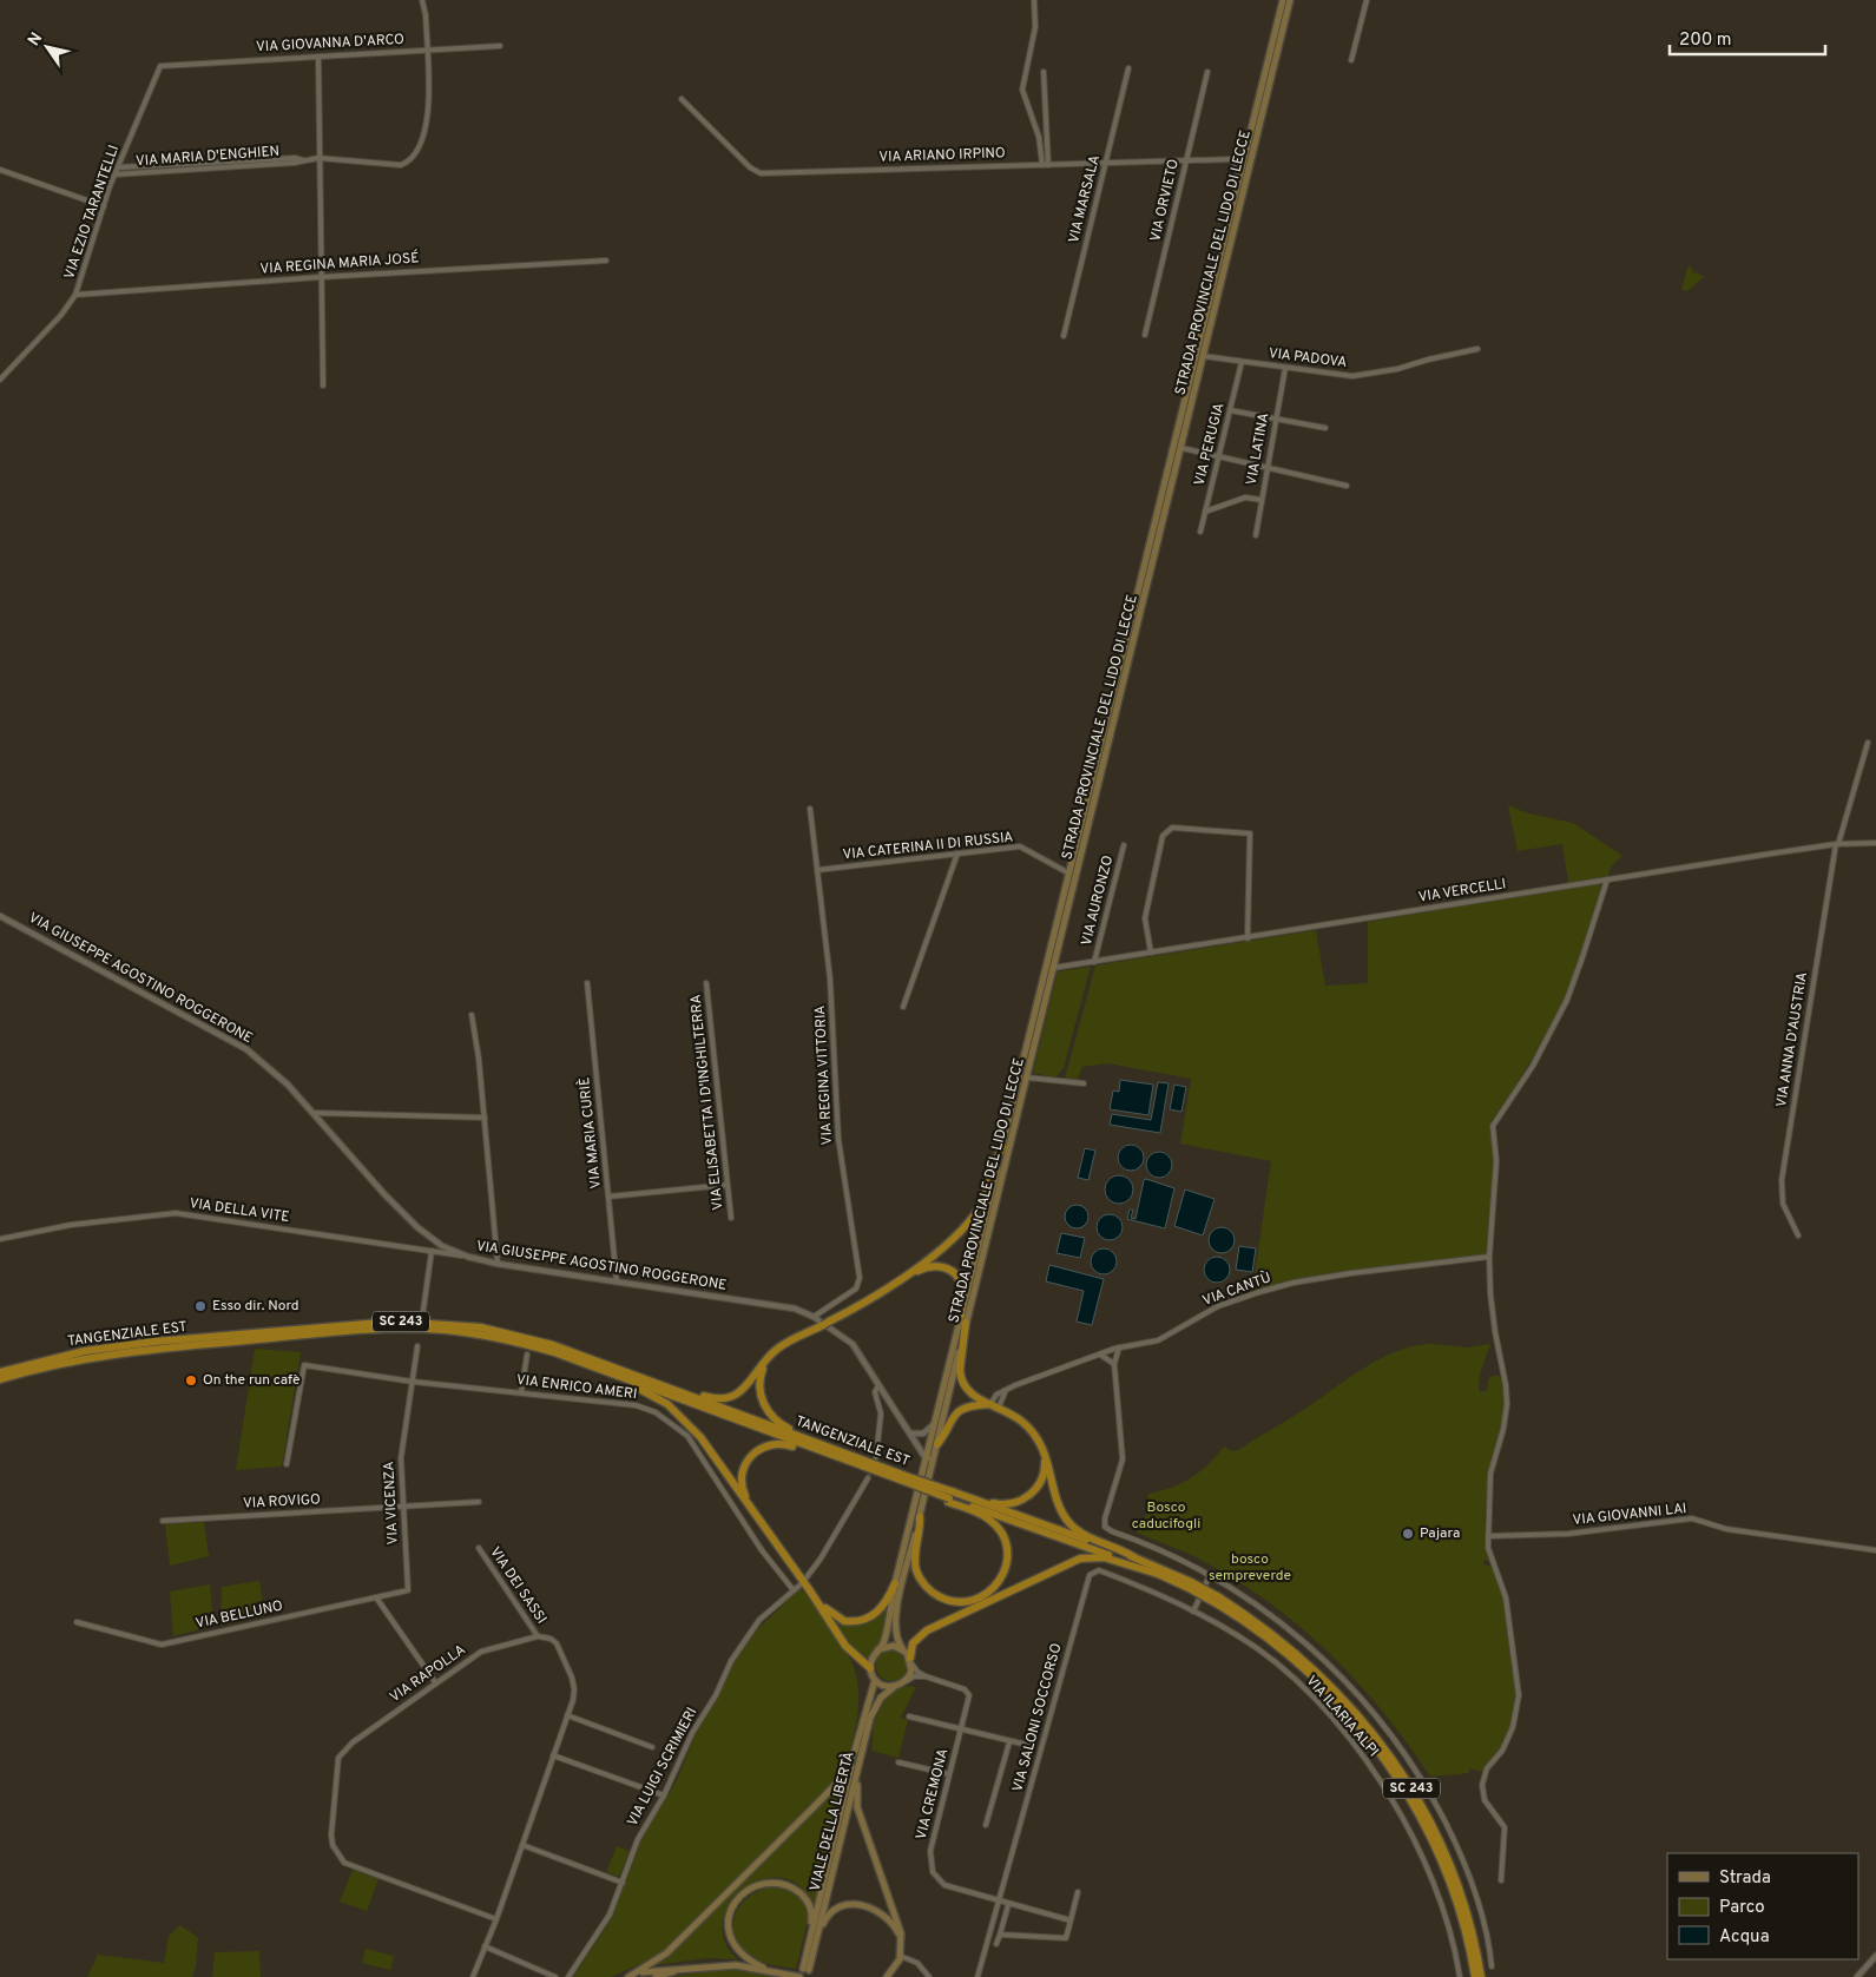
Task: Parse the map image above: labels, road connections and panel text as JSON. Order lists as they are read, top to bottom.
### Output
{
  "streets": {
    "highway": ["SC 243", "TANGENZIALE EST"],
    "main road": ["STRADA PROVINCIALE DEL LIDO DI LECCE", "VIALE DELLA LIBERTÀ"],
    "street": [
      "VIA GIOVANNA D'ARCO",
      "VIA ARIANO IRPINO",
      "VIA MARIA D'ENGHIEN",
      "VIA MARSALA",
      "VIA ORVIETO",
      "VIA EZIO TARANTELLI",
      "VIA REGINA MARIA JOSÉ",
      "VIA PADOVA",
      "VIA PERUGIA",
      "VIA LATINA",
      "VIA CATERINA II DI RUSSIA",
      "VIA VERCELLI",
      "VIA AURONZO",
      "VIA GIUSEPPE AGOSTINO ROGGERONE",
      "VIA ANNA D'AUSTRIA",
      "VIA REGINA VITTORIA",
      "VIA ELISABETTA I D'INGHILTERRA",
      "VIA MARIA CURIÈ",
      "VIA DELLA VITE",
      "VIA CANTÙ",
      "VIA ENRICO AMERI",
      "VIA ROVIGO",
      "VIA VICENZA",
      "VIA GIOVANNI LAI",
      "VIA DEI SASSI",
      "VIA BELLUNO",
      "VIA RAPOLLA",
      "VIA ILARIA ALPI",
      "VIA SALONI SOCCORSO",
      "VIA LUIGI SCRIMIERI",
      "VIA CREMONA"
    ]
  },
  "crossings": [
    ["VIA GIOVANNA D'ARCO", "VIA MARIA D'ENGHIEN"],
    ["VIA GIOVANNA D'ARCO", "VIA EZIO TARANTELLI"],
    ["VIA ARIANO IRPINO", "VIA MARSALA"],
    ["VIA ARIANO IRPINO", "VIA ORVIETO"],
    ["VIA MARIA D'ENGHIEN", "VIA EZIO TARANTELLI"],
    ["VIA EZIO TARANTELLI", "VIA REGINA MARIA JOSÉ"],
    ["STRADA PROVINCIALE DEL LIDO DI LECCE", "VIA PADOVA"],
    ["STRADA PROVINCIALE DEL LIDO DI LECCE", "VIA CATERINA II DI RUSSIA"],
    ["STRADA PROVINCIALE DEL LIDO DI LECCE", "VIA VERCELLI"],
    ["STRADA PROVINCIALE DEL LIDO DI LECCE", "VIA GIUSEPPE AGOSTINO ROGGERONE"],
    ["VIA PADOVA", "VIA PERUGIA"],
    ["VIA PADOVA", "VIA LATINA"],
    ["VIA CATERINA II DI RUSSIA", "VIA REGINA VITTORIA"],
    ["VIA VERCELLI", "VIA AURONZO"],
    ["VIA VERCELLI", "VIA ANNA D'AUSTRIA"],
    ["VIA GIUSEPPE AGOSTINO ROGGERONE", "VIA REGINA VITTORIA"],
    ["VIA GIUSEPPE AGOSTINO ROGGERONE", "VIA MARIA CURIÈ"],
    ["VIA GIUSEPPE AGOSTINO ROGGERONE", "VIA DELLA VITE"],
    ["VIA ENRICO AMERI", "VIA VICENZA"],
    ["VIA ENRICO AMERI", "VIA LUIGI SCRIMIERI"],
    ["VIA ROVIGO", "VIA VICENZA"],
    ["VIA VICENZA", "VIA BELLUNO"],
    ["VIA DEI SASSI", "VIA RAPOLLA"],
    ["VIA ILARIA ALPI", "VIA SALONI SOCCORSO"],
    ["VIA SALONI SOCCORSO", "VIA CREMONA"],
    ["VIA CREMONA", "VIALE DELLA LIBERTÀ"]
  ],
  "parks": ["Bosco caducifogli", "bosco sempreverde"],
  "places": ["Esso dir. Nord", "On the run cafè", "Pajara"],
  "legend": ["Strada", "Parco", "Acqua"],
  "scale_bar": "200 m",
  "north": "top left"
}
